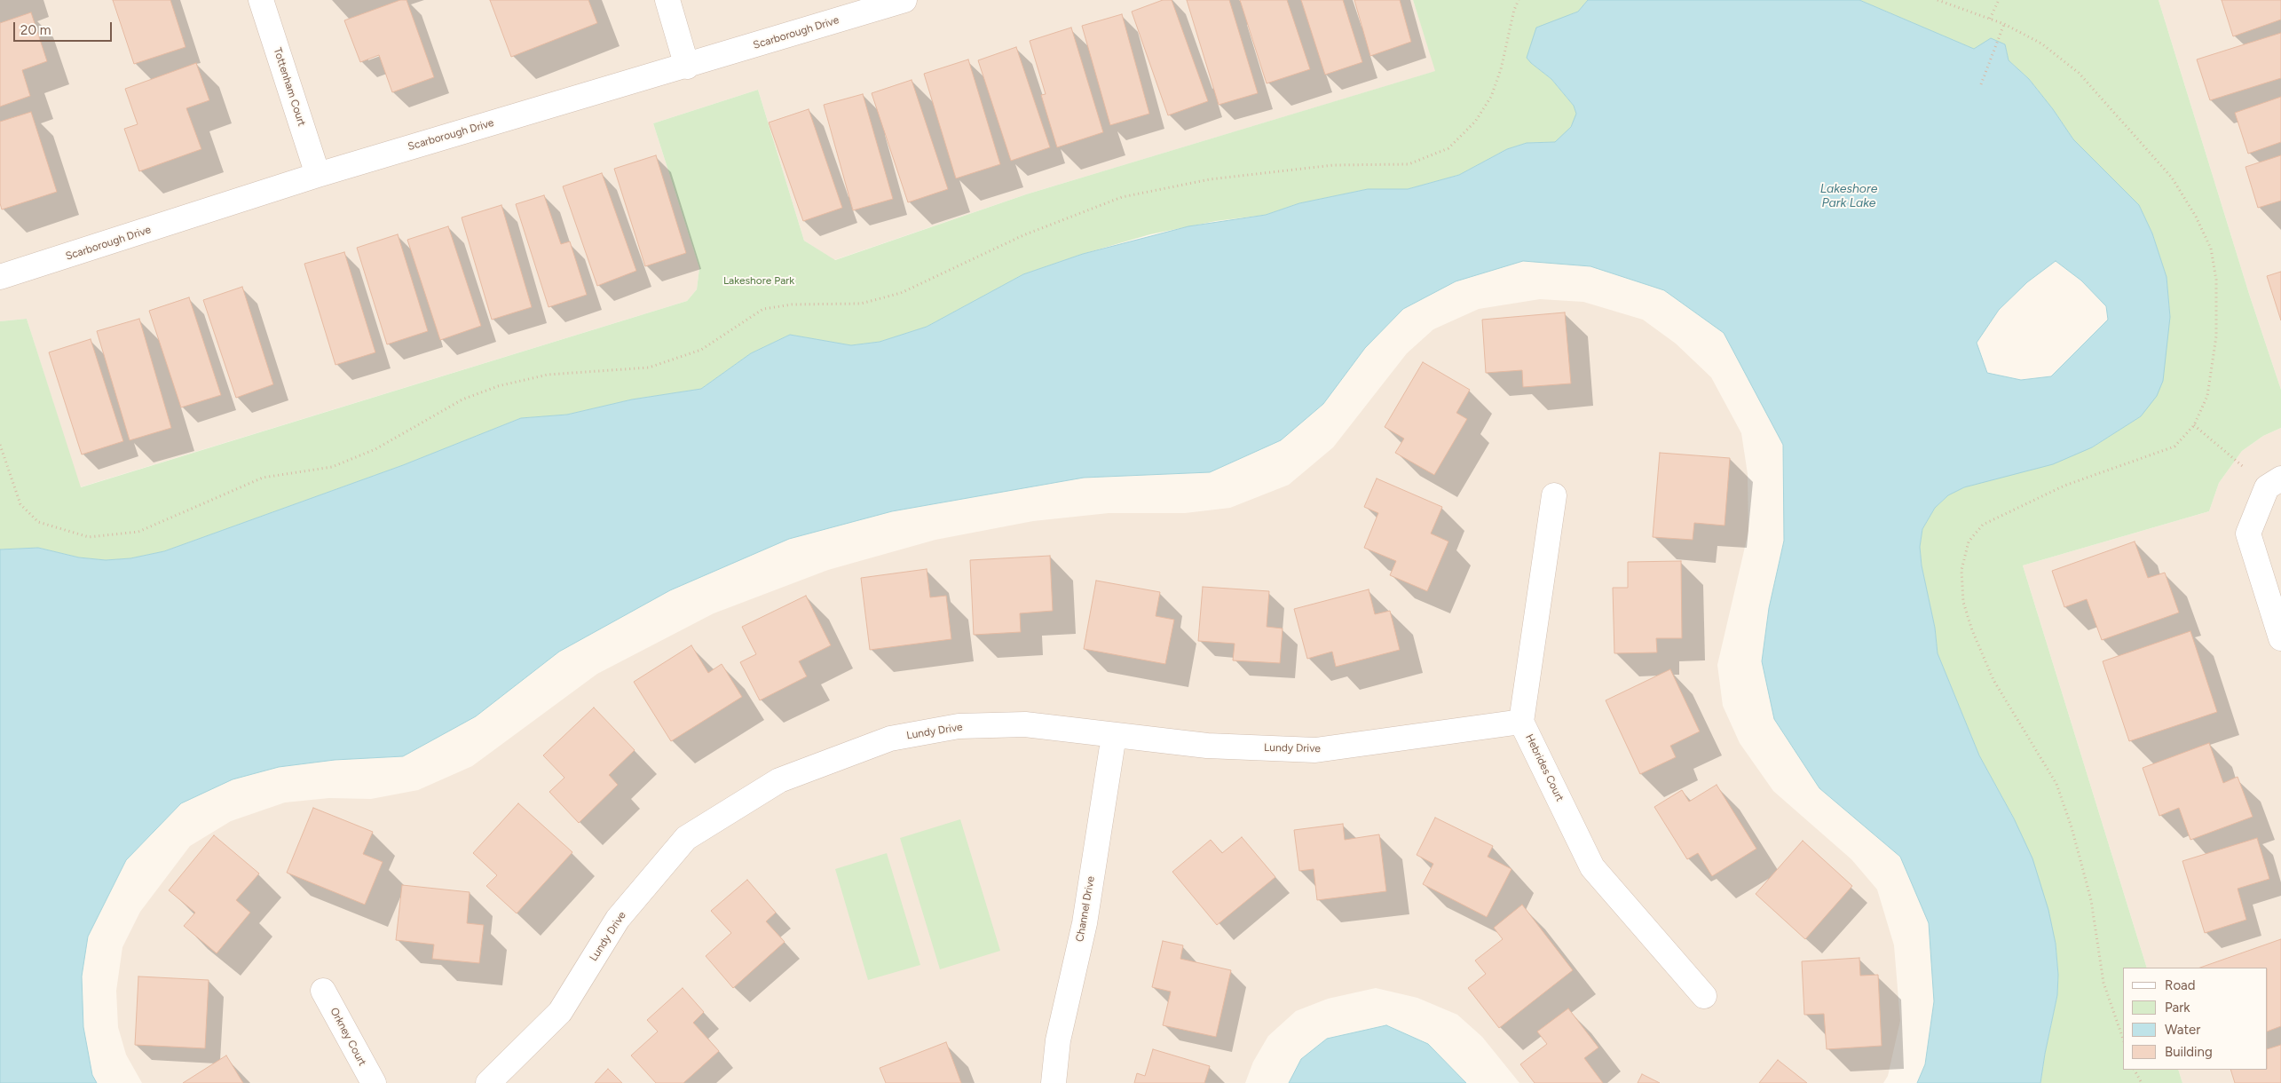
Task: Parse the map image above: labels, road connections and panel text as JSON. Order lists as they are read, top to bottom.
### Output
{
  "streets": {
    "street": [
      "Scarborough Drive",
      "Tottenham Court",
      "Lundy Drive",
      "Hebrides Court",
      "Channel Drive",
      "Orkney Court"
    ]
  },
  "crossings": [
    ["Scarborough Drive", "Tottenham Court"],
    ["Lundy Drive", "Hebrides Court"],
    ["Lundy Drive", "Channel Drive"]
  ],
  "water": ["Lakeshore Park Lake"],
  "parks": ["Lakeshore Park"],
  "legend": [
    "Road",
    "Park",
    "Water",
    "Building"
  ],
  "scale_bar": "20 m"
}
